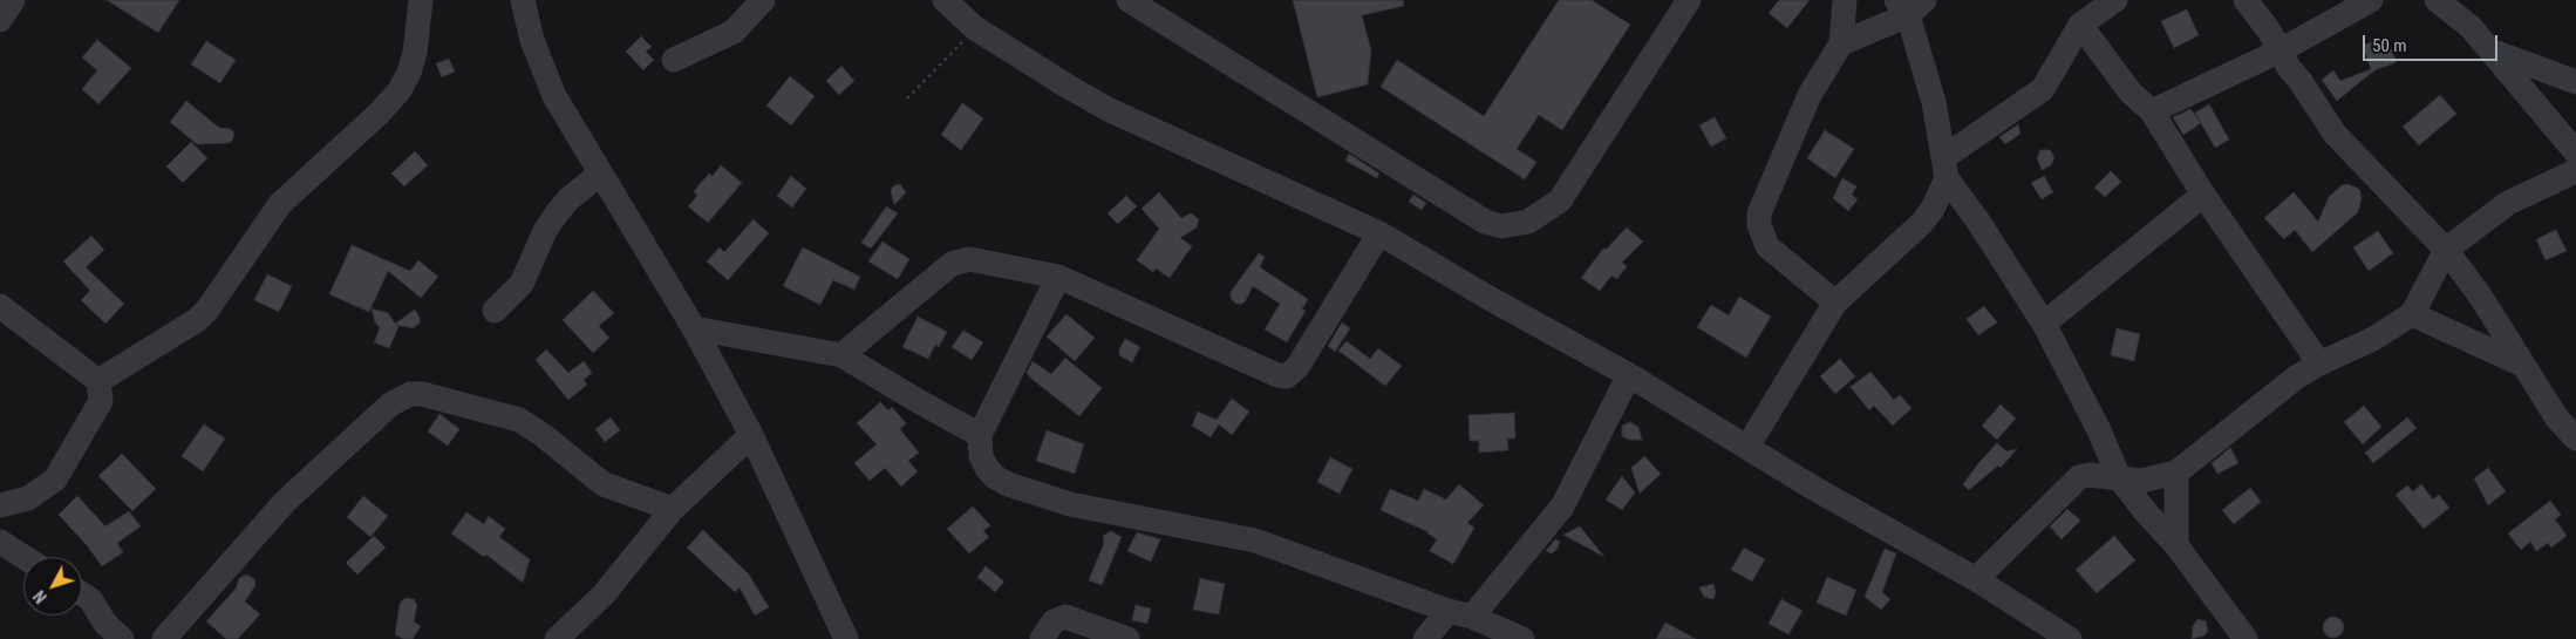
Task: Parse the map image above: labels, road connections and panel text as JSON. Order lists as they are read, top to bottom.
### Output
{
  "scale_bar": "50 m",
  "north": "bottom left"
}
